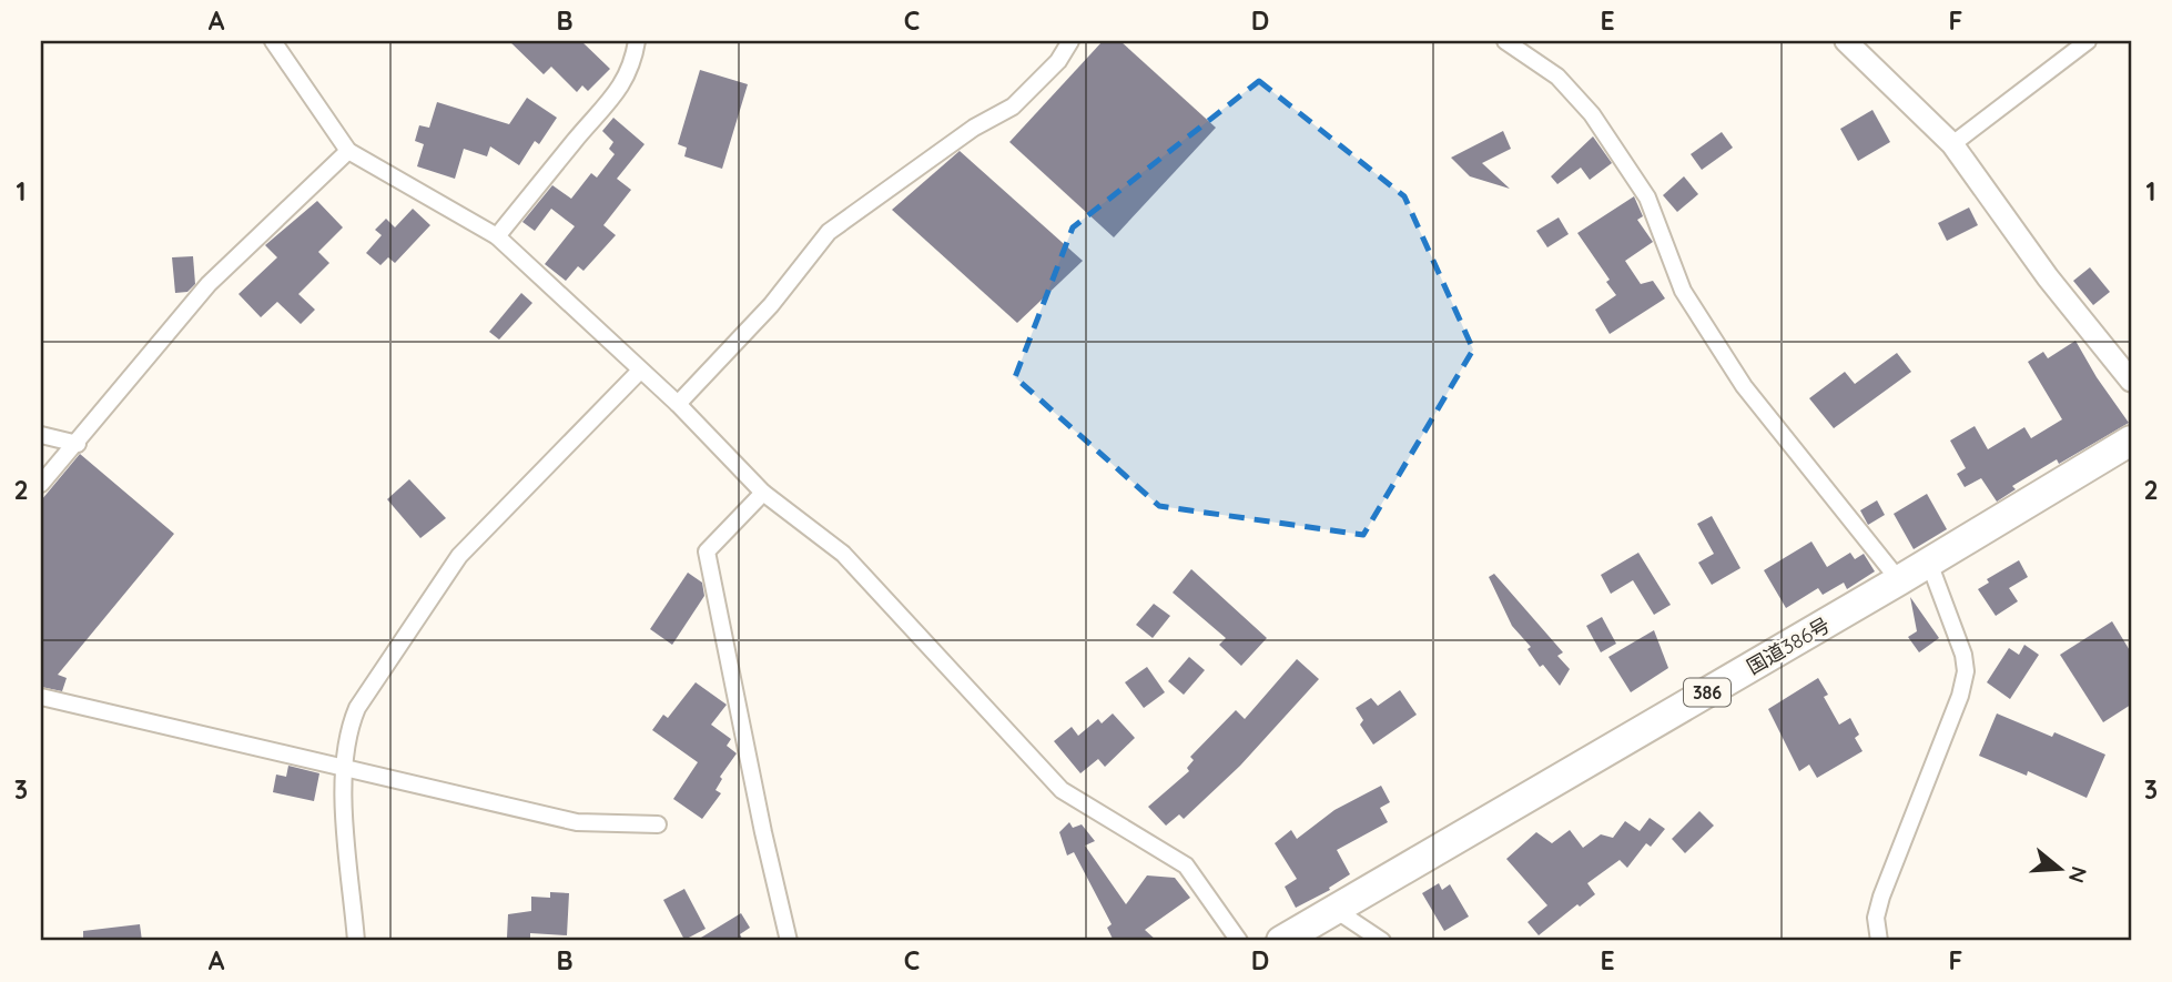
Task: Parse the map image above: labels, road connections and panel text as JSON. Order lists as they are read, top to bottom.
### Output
{
  "streets": {
    "highway": ["国道386号", "386"]
  },
  "north": "right",
  "grid": {
    "columns": [
      "A",
      "B",
      "C",
      "D",
      "E",
      "F"
    ],
    "rows": ["1", "2", "3"]
  }
}
